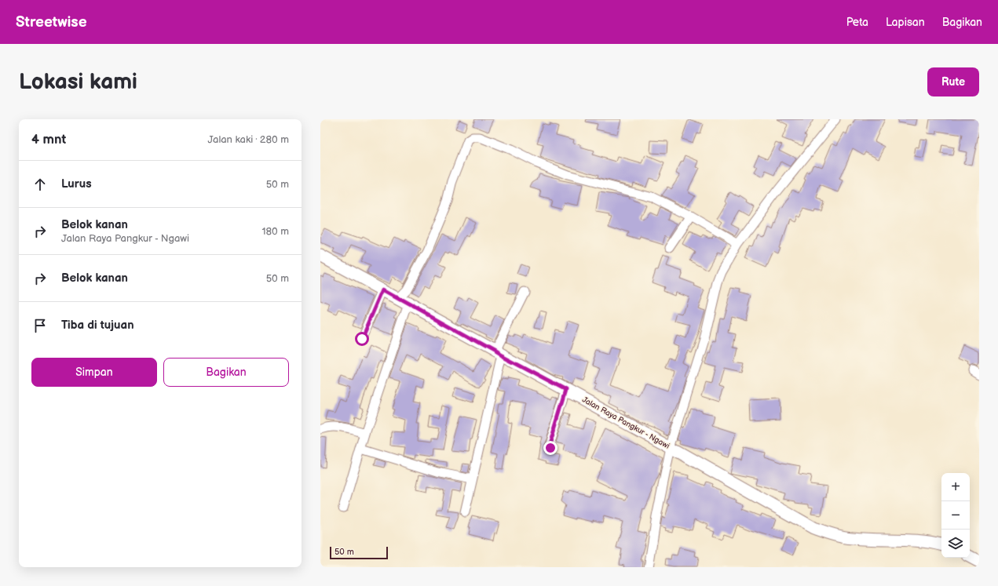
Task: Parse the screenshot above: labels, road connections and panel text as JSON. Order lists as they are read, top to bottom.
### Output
{
  "streets": {
    "main road": ["Jalan Raya Pangkur - Ngawi"]
  },
  "scale_bar": "50 m",
  "page": {
    "header": "Streetwise",
    "nav": ["Peta", "Lapisan", "Bagikan"],
    "buttons": [
      "Rute",
      ["Simpan", "Bagikan"]
    ],
    "title": "Lokasi kami",
    "heading": ["4 mnt", "Jalan kaki · 280 m"],
    "list": [
      ["Lurus", "50 m"],
      ["Belok kanan", "Jalan Raya Pangkur - Ngawi", "180 m"],
      ["Belok kanan", "50 m"],
      "Tiba di tujuan"
    ],
    "map_buttons": ["+", "−"],
    "scale": "50 m"
  }
}
